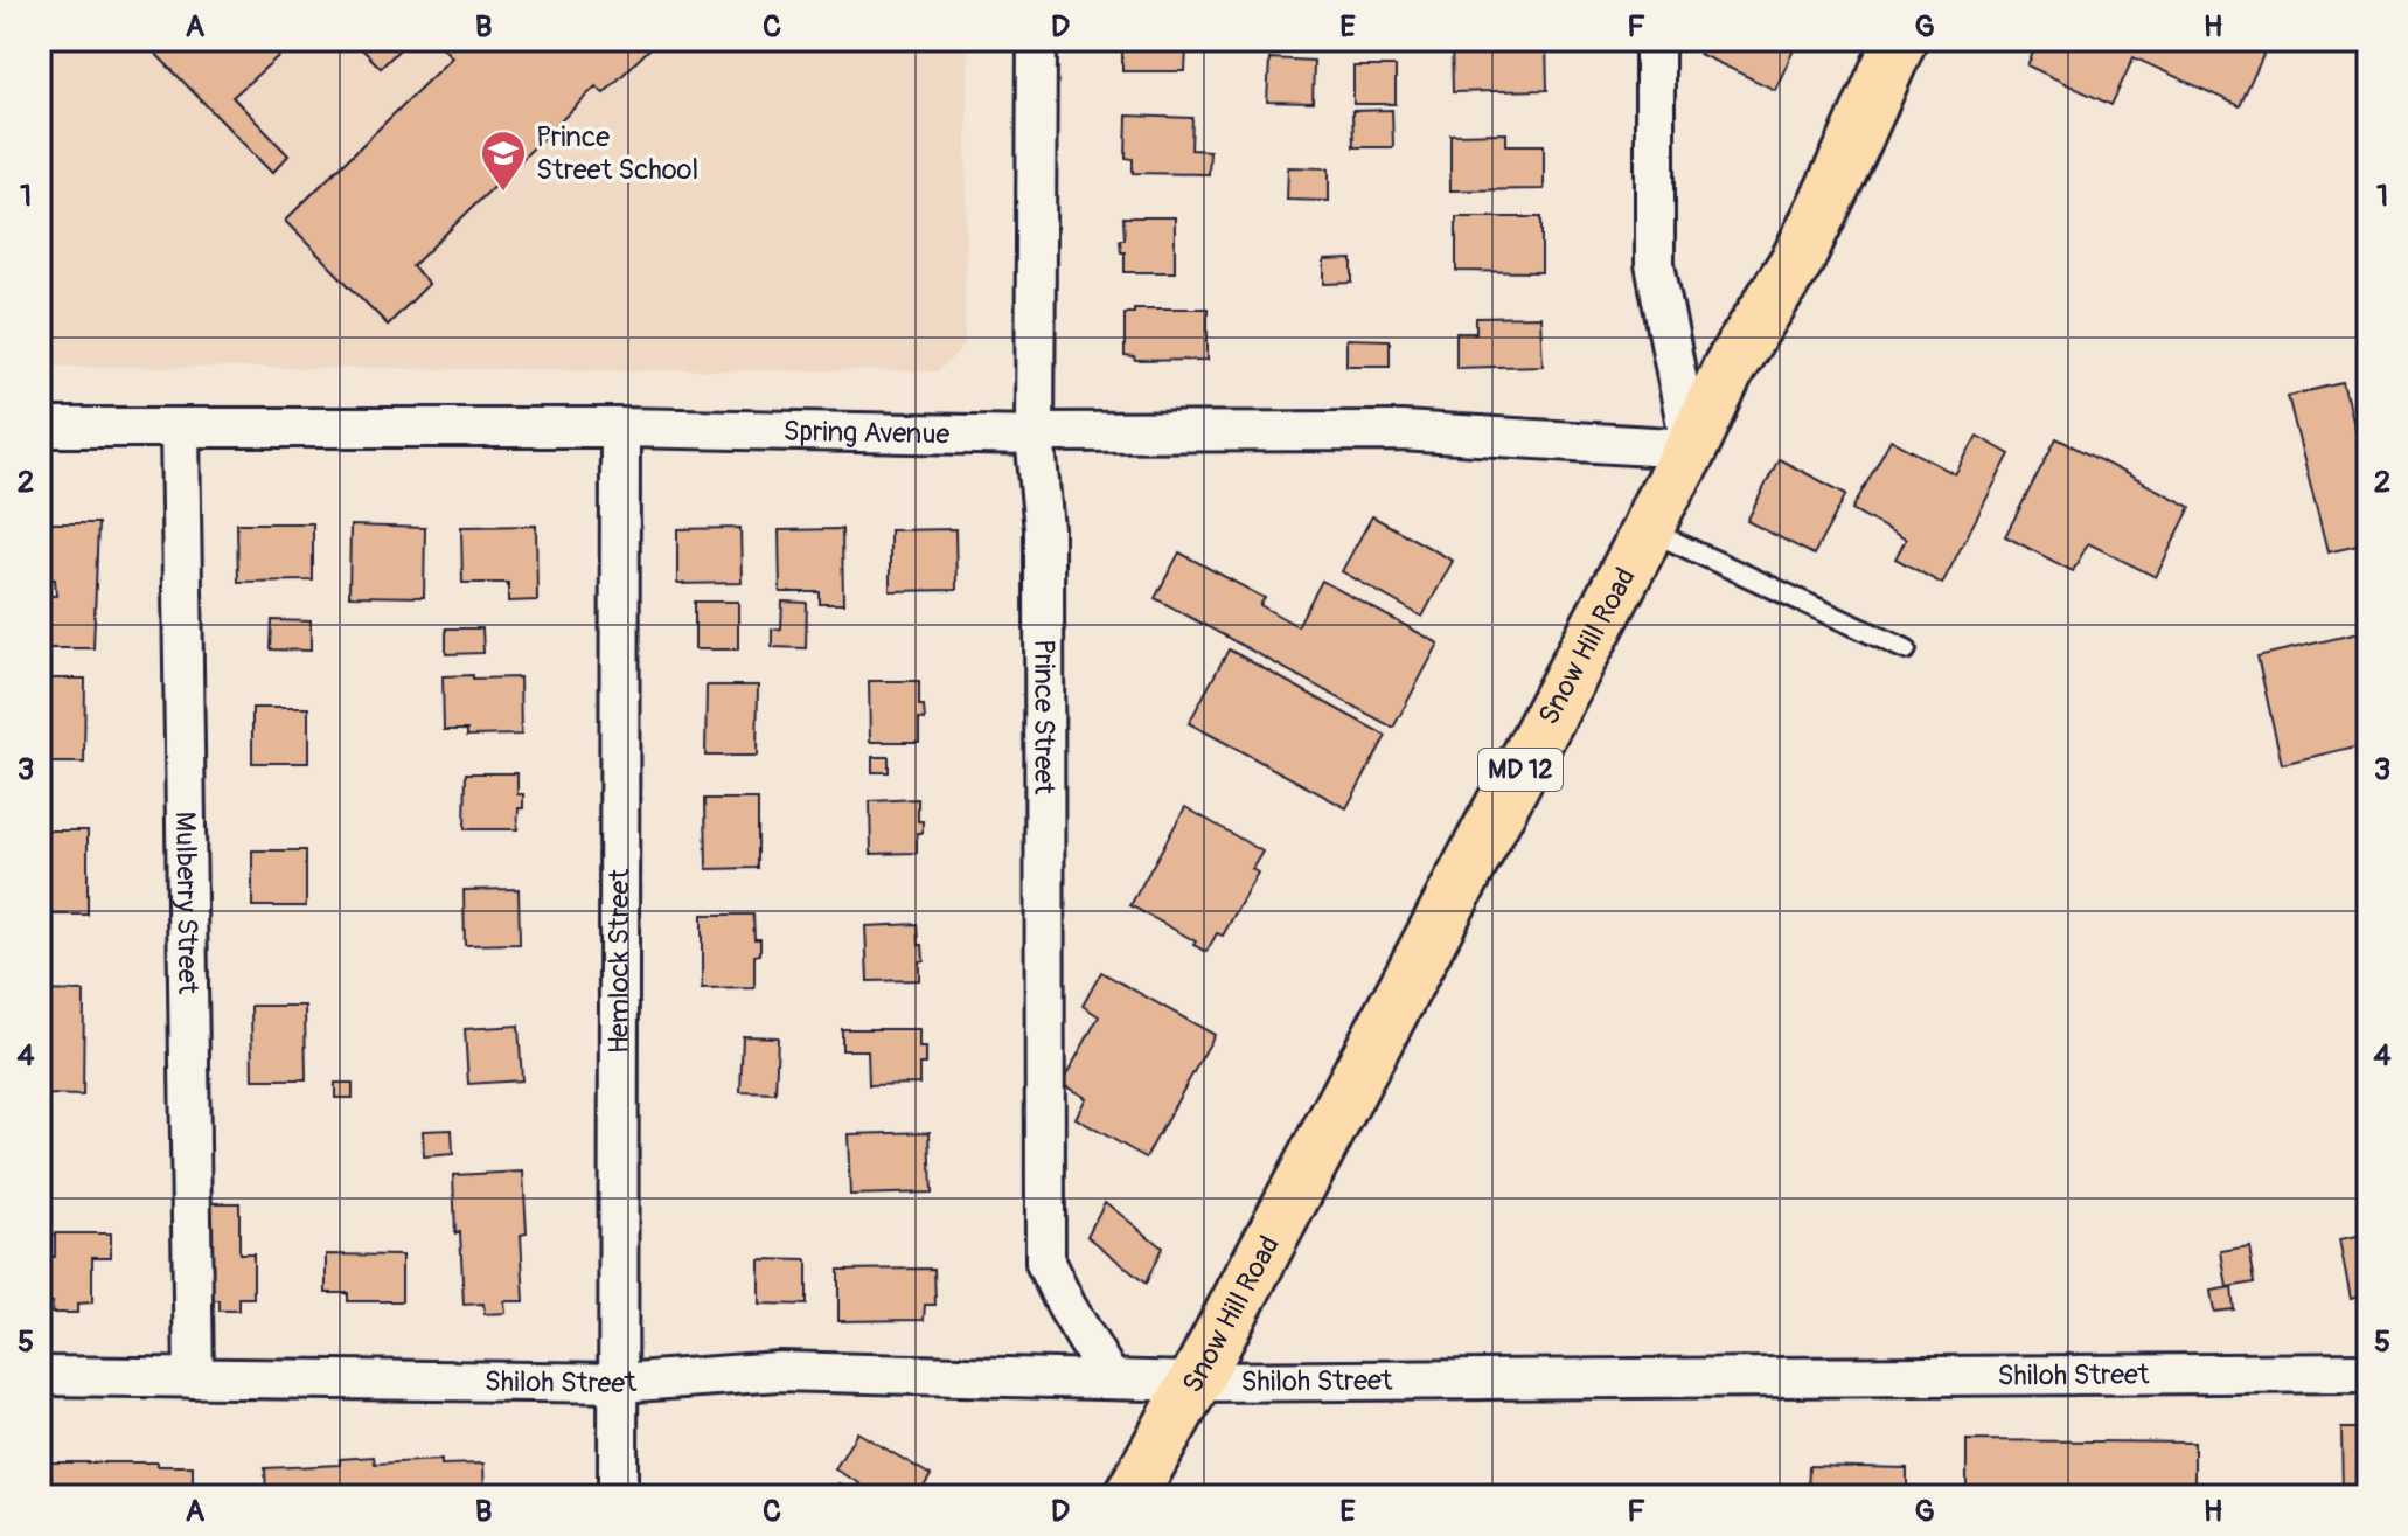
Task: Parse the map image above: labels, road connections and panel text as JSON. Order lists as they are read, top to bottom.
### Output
{
  "streets": {
    "main road": ["Snow Hill Road", "MD 12"],
    "street": [
      "Spring Avenue",
      "Prince Street",
      "Mulberry Street",
      "Hemlock Street",
      "Shiloh Street"
    ]
  },
  "crossings": [
    ["Spring Avenue", "Snow Hill Road"],
    ["Spring Avenue", "Prince Street"],
    ["Spring Avenue", "Mulberry Street"],
    ["Spring Avenue", "Hemlock Street"],
    ["Snow Hill Road", "Shiloh Street"],
    ["Prince Street", "Shiloh Street"],
    ["Mulberry Street", "Shiloh Street"],
    ["Hemlock Street", "Shiloh Street"]
  ],
  "places": {
    "school or university": ["Prince Street School"]
  },
  "grid": {
    "columns": [
      "A",
      "B",
      "C",
      "D",
      "E",
      "F",
      "G",
      "H"
    ],
    "rows": [
      "1",
      "2",
      "3",
      "4",
      "5"
    ]
  }
}
